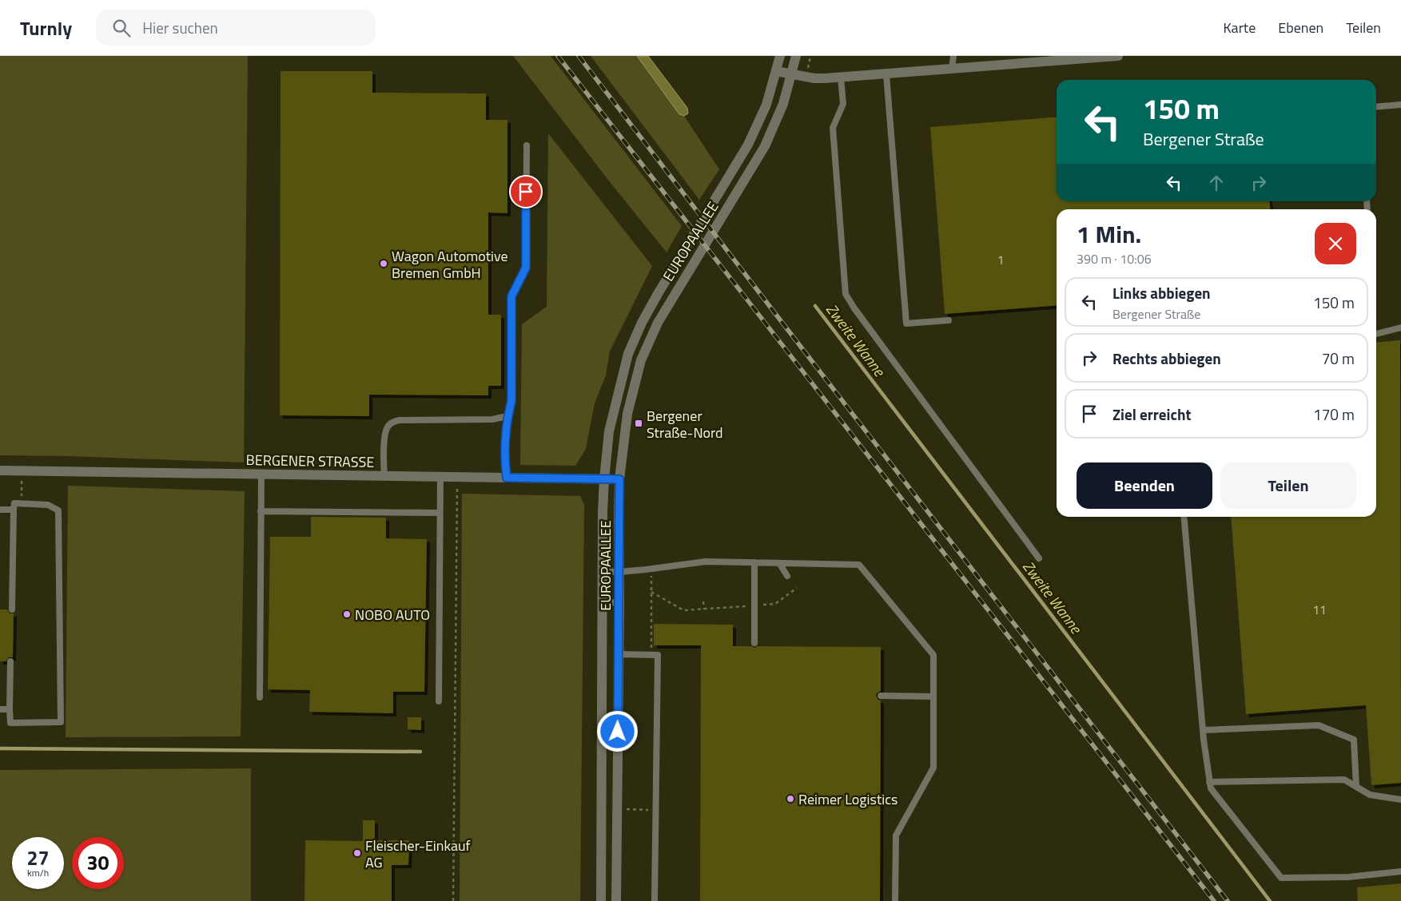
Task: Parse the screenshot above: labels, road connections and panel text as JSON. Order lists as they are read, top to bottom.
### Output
{
  "streets": {
    "street": ["EUROPAALLEE", "BERGENER STRASSE"]
  },
  "crossings": [
    ["EUROPAALLEE", "BERGENER STRASSE"]
  ],
  "water": ["Zweite Wanne"],
  "places": {
    "other": [
      "Wagon Automotive Bremen GmbH",
      "NOBO AUTO",
      "Reimer Logistics",
      "Fleischer-Einkauf AG"
    ],
    "transit": ["Bergener Straße-Nord"]
  },
  "house_numbers": ["1", "11"],
  "page": {
    "header": "Turnly",
    "search": "Hier suchen",
    "nav": ["Karte", "Ebenen", "Teilen"],
    "turn": ["150 m", "Bergener Straße"],
    "heading": ["1 Min.", "390 m · 10:06"],
    "list": [
      {
        "name": "Links abbiegen",
        "note": "Bergener Straße",
        "value": "150 m"
      },
      {
        "name": "Rechts abbiegen",
        "value": "70 m"
      },
      {
        "name": "Ziel erreicht",
        "value": "170 m"
      }
    ],
    "buttons": ["Beenden", "Teilen"],
    "speed": "27 km/h",
    "limit": "30"
  }
}
